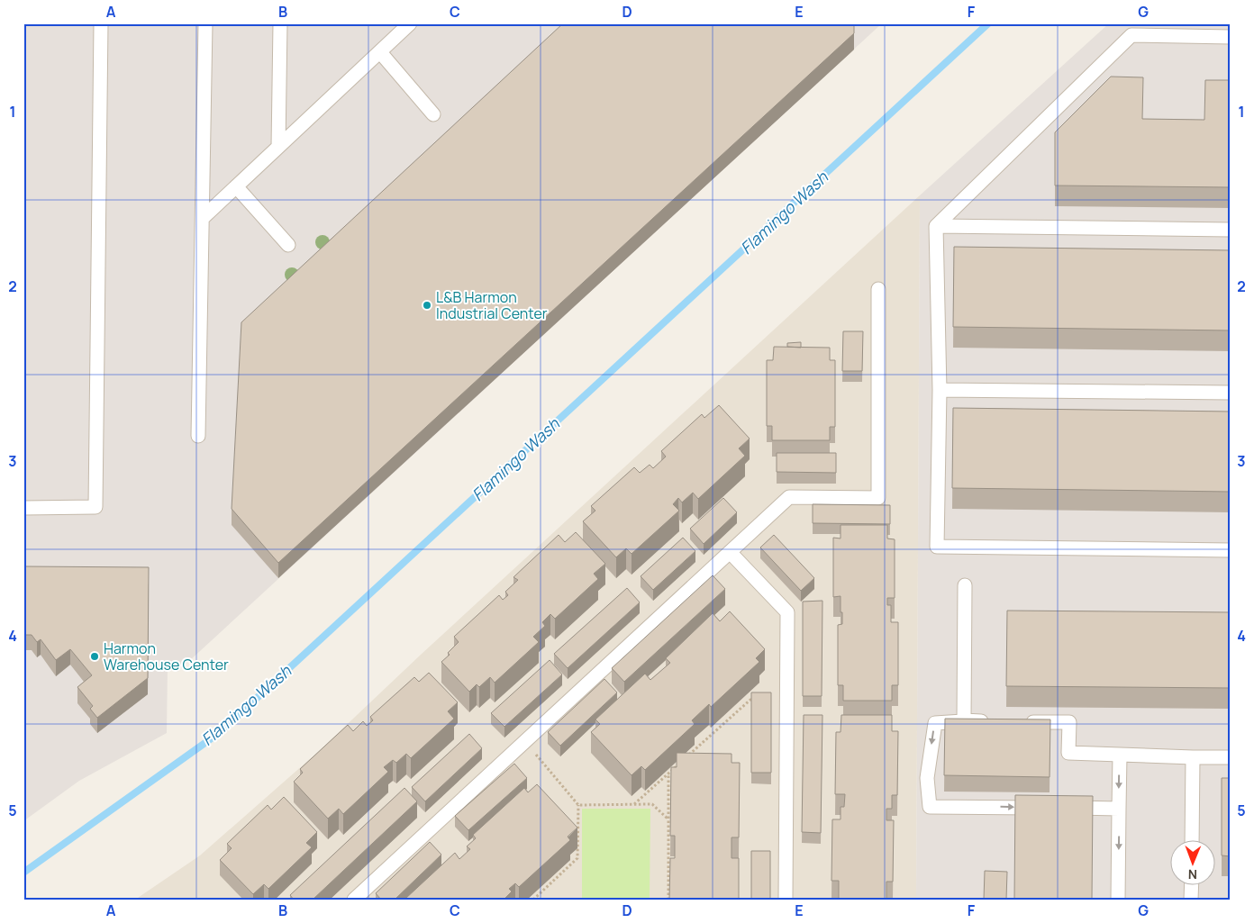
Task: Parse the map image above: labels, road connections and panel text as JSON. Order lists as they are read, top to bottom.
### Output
{
  "water": ["Flamingo Wash"],
  "places": ["L&B Harmon Industrial Center", "Harmon Warehouse Center"],
  "north": "bottom",
  "grid": {
    "columns": [
      "A",
      "B",
      "C",
      "D",
      "E",
      "F",
      "G"
    ],
    "rows": [
      "1",
      "2",
      "3",
      "4",
      "5"
    ]
  }
}
